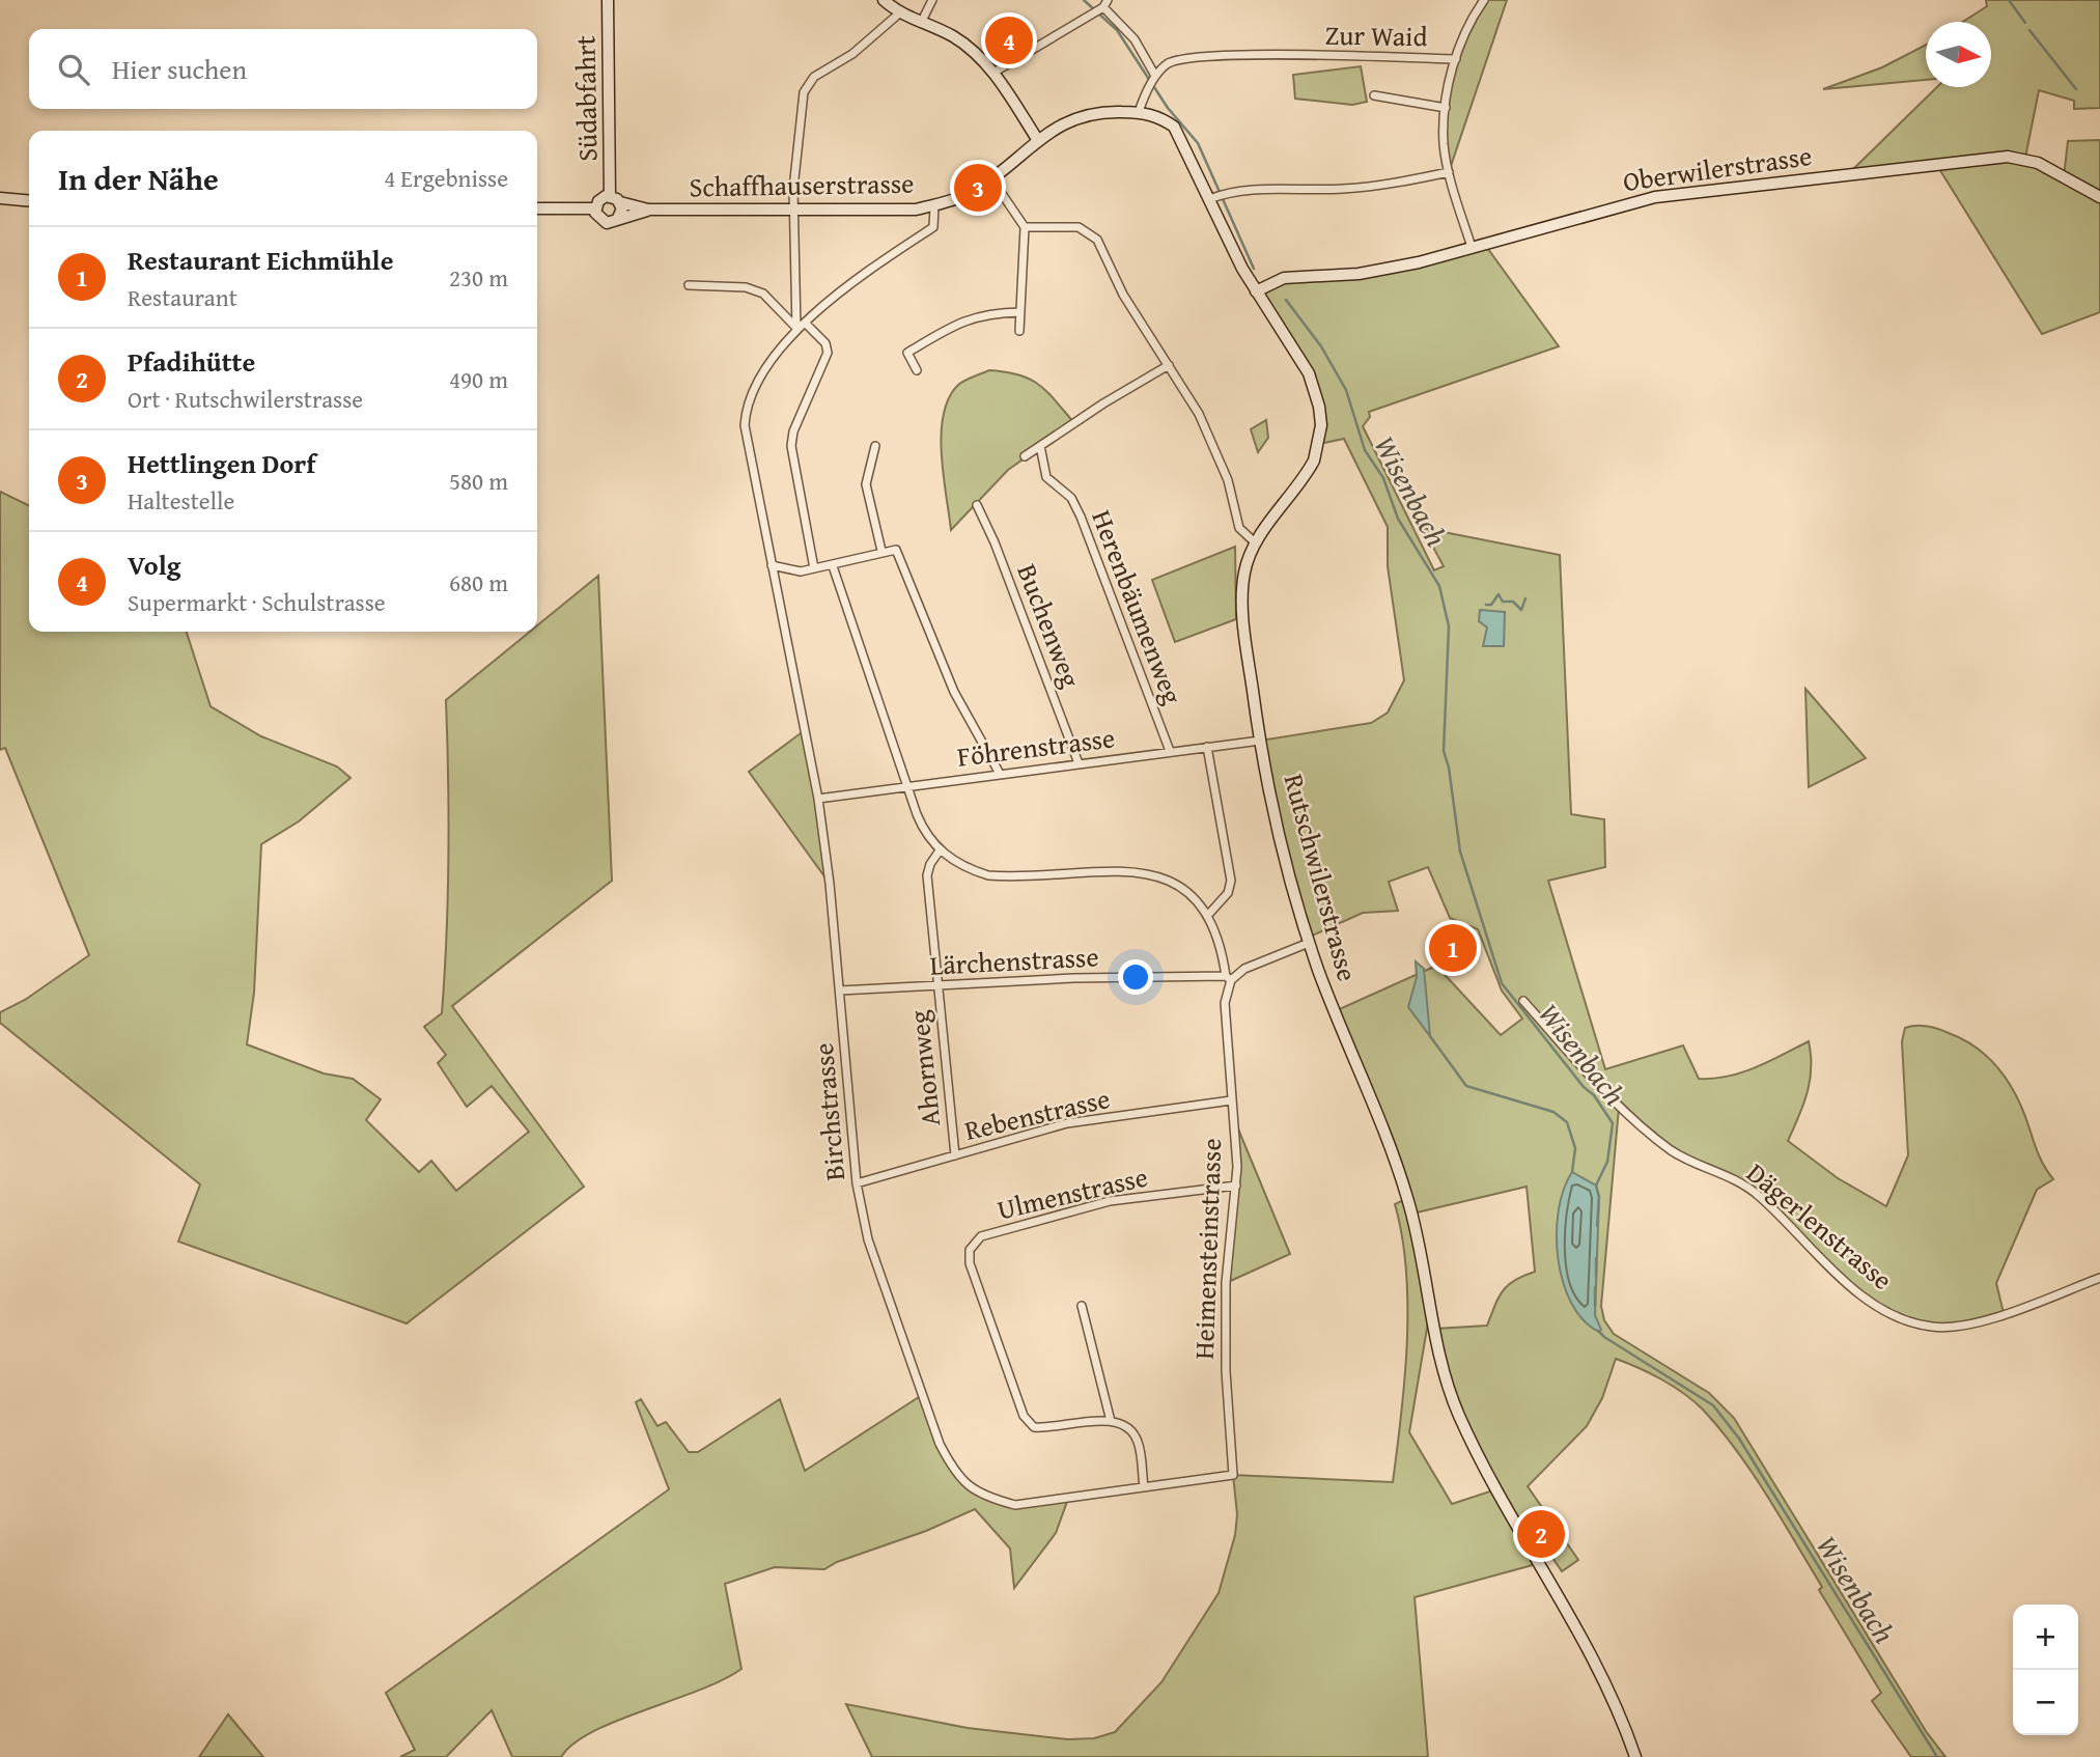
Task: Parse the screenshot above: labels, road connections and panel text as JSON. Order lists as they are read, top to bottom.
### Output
{
  "streets": {
    "street": [
      "Zur Waid",
      "Südabfahrt",
      "Oberwilerstrasse",
      "Schaffhauserstrasse",
      "Herenbäumenweg",
      "Buchenweg",
      "Föhrenstrasse",
      "Rutschwilerstrasse",
      "Lärchenstrasse",
      "Ahornweg",
      "Birchstrasse",
      "Rebenstrasse",
      "Ulmenstrasse",
      "Dägerlenstrasse",
      "Heimensteinstrasse"
    ]
  },
  "crossings": [
    ["Südabfahrt", "Schaffhauserstrasse"],
    ["Oberwilerstrasse", "Schaffhauserstrasse"],
    ["Oberwilerstrasse", "Rutschwilerstrasse"],
    ["Schaffhauserstrasse", "Rutschwilerstrasse"],
    ["Herenbäumenweg", "Föhrenstrasse"],
    ["Buchenweg", "Föhrenstrasse"],
    ["Föhrenstrasse", "Rutschwilerstrasse"],
    ["Föhrenstrasse", "Birchstrasse"],
    ["Lärchenstrasse", "Ahornweg"],
    ["Lärchenstrasse", "Birchstrasse"],
    ["Lärchenstrasse", "Heimensteinstrasse"],
    ["Ahornweg", "Rebenstrasse"],
    ["Birchstrasse", "Rebenstrasse"],
    ["Birchstrasse", "Heimensteinstrasse"],
    ["Rebenstrasse", "Heimensteinstrasse"],
    ["Ulmenstrasse", "Heimensteinstrasse"]
  ],
  "water": ["Wisenbach"],
  "north": "right",
  "page": {
    "pins": [
      "4",
      "3",
      "1",
      "2"
    ],
    "search": "Hier suchen",
    "heading": ["In der Nähe", "4 Ergebnisse"],
    "list": [
      {
        "mark": "1",
        "name": "Restaurant Eichmühle",
        "note": "Restaurant",
        "value": "230 m"
      },
      {
        "mark": "2",
        "name": "Pfadihütte",
        "note": "Ort · Rutschwilerstrasse",
        "value": "490 m"
      },
      {
        "mark": "3",
        "name": "Hettlingen Dorf",
        "note": "Haltestelle",
        "value": "580 m"
      },
      {
        "mark": "4",
        "name": "Volg",
        "note": "Supermarkt · Schulstrasse",
        "value": "680 m"
      }
    ],
    "map_buttons": ["+", "−"]
  }
}
